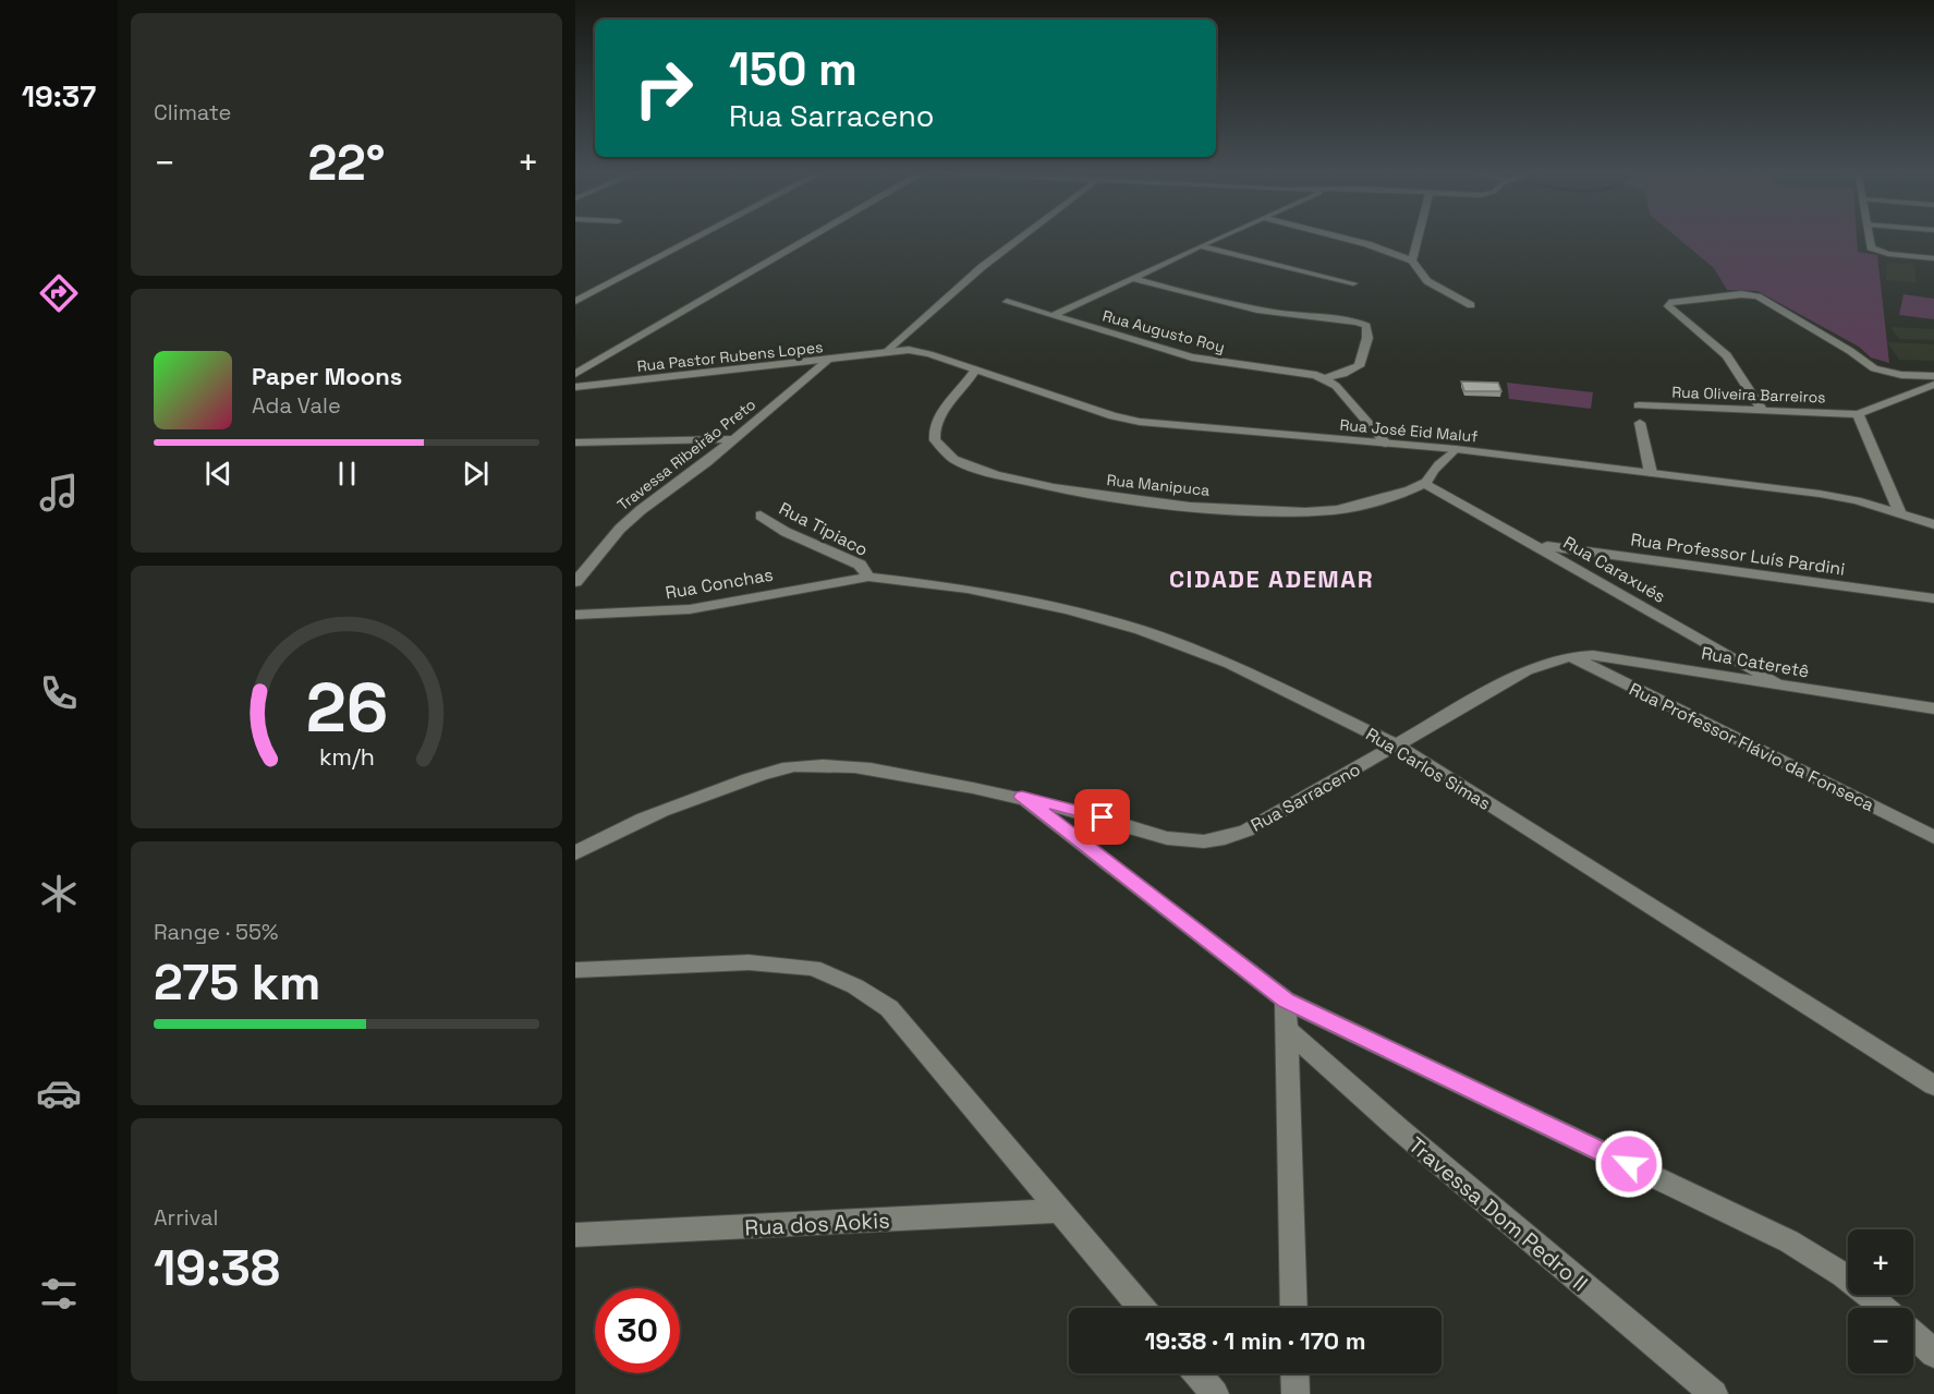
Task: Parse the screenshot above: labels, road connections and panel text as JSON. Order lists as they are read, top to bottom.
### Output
{
  "streets": {
    "street": [
      "Rua Augusto Roy",
      "Rua Pastor Rubens Lopes",
      "Rua Oliveira Barreiros",
      "Rua José Eid Maluf",
      "Travessa Ribeirão Preto",
      "Rua Manipuca",
      "Rua Tipiaco",
      "Rua Professor Luís Pardini",
      "Rua Caraxués",
      "Rua Conchas",
      "Rua Cateretê",
      "Rua Professor Flávio da Fonseca",
      "Rua Carlos Simas",
      "Rua Sarraceno",
      "Travessa Dom Pedro II",
      "Rua dos Aokis"
    ]
  },
  "crossings": [
    ["Rua Pastor Rubens Lopes", "Rua José Eid Maluf"],
    ["Rua Pastor Rubens Lopes", "Travessa Ribeirão Preto"],
    ["Rua José Eid Maluf", "Rua Manipuca"],
    ["Rua Manipuca", "Rua Caraxués"],
    ["Rua Tipiaco", "Rua Conchas"],
    ["Rua Tipiaco", "Rua Carlos Simas"],
    ["Rua Professor Luís Pardini", "Rua Caraxués"],
    ["Rua Caraxués", "Rua Cateretê"],
    ["Rua Conchas", "Rua Carlos Simas"],
    ["Rua Cateretê", "Rua Professor Flávio da Fonseca"],
    ["Rua Cateretê", "Rua Sarraceno"],
    ["Rua Professor Flávio da Fonseca", "Rua Sarraceno"],
    ["Rua Carlos Simas", "Rua Sarraceno"]
  ],
  "districts": ["CIDADE ADEMAR"],
  "page": {
    "tabs": "19:37",
    "tile": [
      "Climate",
      ["Range · 55%", "275 km"],
      ["Arrival", "19:38"]
    ],
    "turn": ["150 m", "Rua Sarraceno"],
    "heat": ["−", "22°", "+"],
    "song": ["Paper Moons", "Ada Vale"],
    "map_buttons": ["+", "−"],
    "limit": "30",
    "trip": "19:38 · 1 min · 170 m",
    "gauge": ["26", "km/h"]
  }
}
